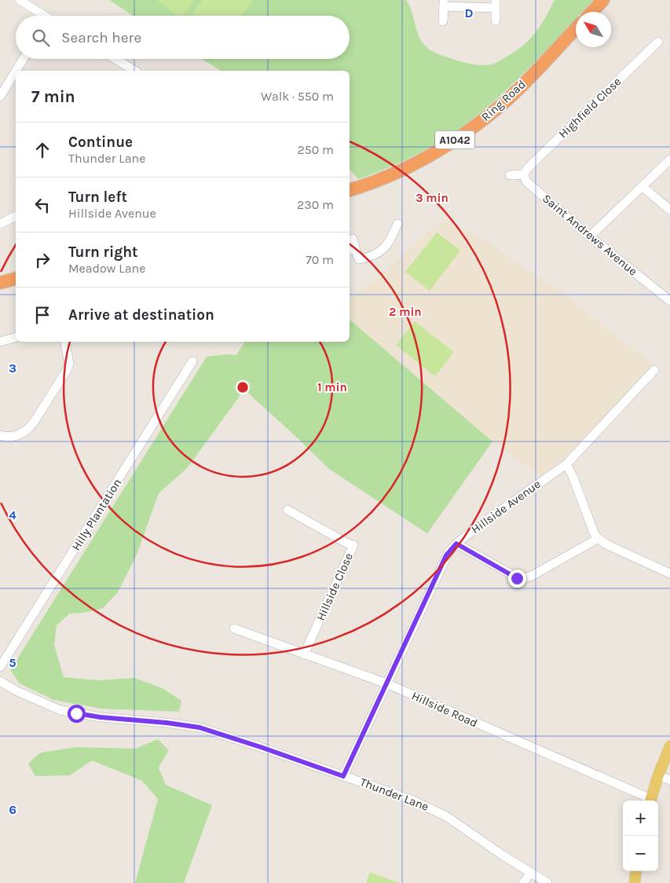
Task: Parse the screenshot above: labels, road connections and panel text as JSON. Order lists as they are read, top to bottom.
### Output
{
  "streets": {
    "highway": ["Ring Road", "A1042"],
    "street": [
      "Highfield Close",
      "Saint Andrews Avenue",
      "Hillside Avenue",
      "Hilly Plantation",
      "Hillside Close",
      "Hillside Road",
      "Thunder Lane"
    ]
  },
  "crossings": [
    ["Highfield Close", "Saint Andrews Avenue"],
    ["Hillside Avenue", "Hillside Road"],
    ["Hillside Avenue", "Thunder Lane"],
    ["Hillside Close", "Hillside Road"]
  ],
  "north": "top left",
  "page": {
    "search": "Search here",
    "heading": ["7 min", "Walk · 550 m"],
    "list": [
      ["Continue", "Thunder Lane", "250 m"],
      ["Turn left", "Hillside Avenue", "230 m"],
      ["Turn right", "Meadow Lane", "70 m"],
      "Arrive at destination"
    ],
    "map_buttons": ["+", "−"]
  },
  "grid": {
    "columns": ["D"],
    "rows": [
      "3",
      "4",
      "5",
      "6"
    ]
  },
  "rings": ["3 min", "2 min", "1 min"]
}
